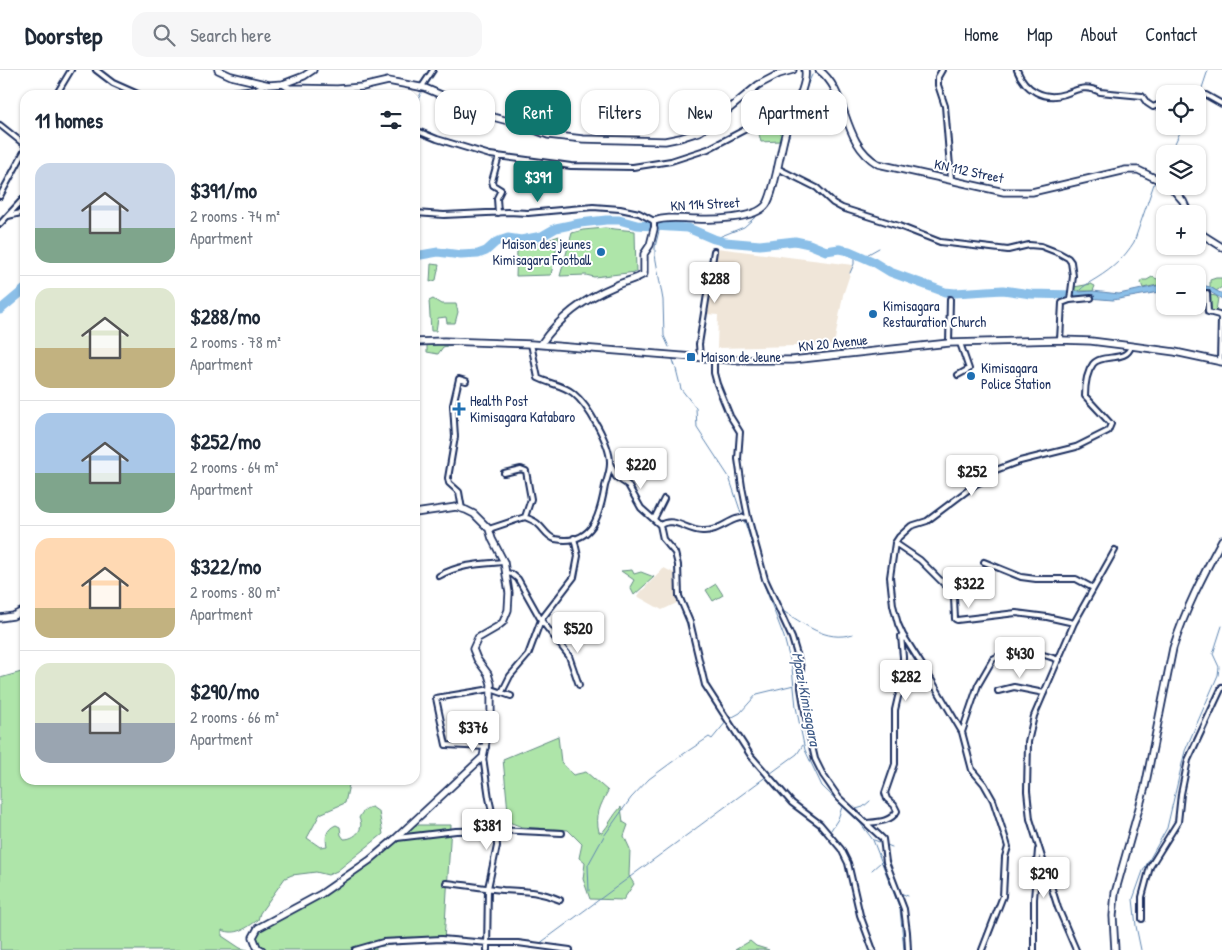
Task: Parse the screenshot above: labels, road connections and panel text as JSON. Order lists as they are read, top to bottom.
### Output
{
  "streets": {
    "street": ["KN 112 Street", "KN 114 Street", "KN 20 Avenue"]
  },
  "crossings": [
    ["KN 114 Street", "KN 20 Avenue"]
  ],
  "water": ["Mpazi Kimisagara"],
  "places": {
    "other": ["Maison des jeunes Kimisagara Football", "Kimisagara Restauration Church", "Kimisagara Police Station"],
    "transit": ["Maison de Jeune"],
    "health": ["Health Post Kimisagara Katabaro"]
  },
  "page": {
    "header": "Doorstep",
    "search": "Search here",
    "nav": [
      "Home",
      "Map",
      "About",
      "Contact"
    ],
    "map_buttons": ["+", "−"],
    "chip": [
      "Buy",
      "Rent",
      "Filters",
      "New",
      "Apartment"
    ],
    "heading": "11 homes",
    "list": [
      {
        "name": "$391/mo",
        "note": "2 rooms · 74 m² · Apartment"
      },
      {
        "name": "$288/mo",
        "note": "2 rooms · 78 m² · Apartment"
      },
      {
        "name": "$252/mo",
        "note": "2 rooms · 64 m² · Apartment"
      },
      {
        "name": "$322/mo",
        "note": "2 rooms · 80 m² · Apartment"
      },
      {
        "name": "$290/mo",
        "note": "2 rooms · 66 m² · Apartment"
      }
    ],
    "price": [
      "$391",
      "$288",
      "$220",
      "$252",
      "$322",
      "$520",
      "$430",
      "$282",
      "$376",
      "$381",
      "$290"
    ]
  }
}
